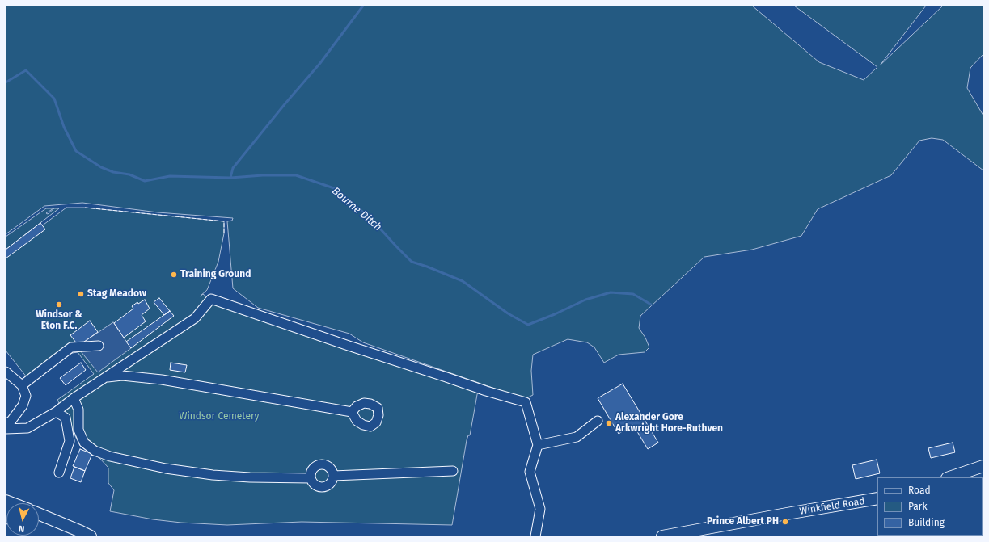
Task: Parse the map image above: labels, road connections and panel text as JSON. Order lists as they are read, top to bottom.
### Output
{
  "streets": {
    "main road": ["Winkfield Road"]
  },
  "water": ["Bourne Ditch"],
  "parks": ["Windsor Cemetery"],
  "places": [
    "Training Ground",
    "Stag Meadow",
    "Windsor & Eton F.C.",
    "Alexander Gore Arkwright Hore-Ruthven",
    "Prince Albert PH"
  ],
  "legend": ["Road", "Park", "Building"],
  "north": "bottom"
}
